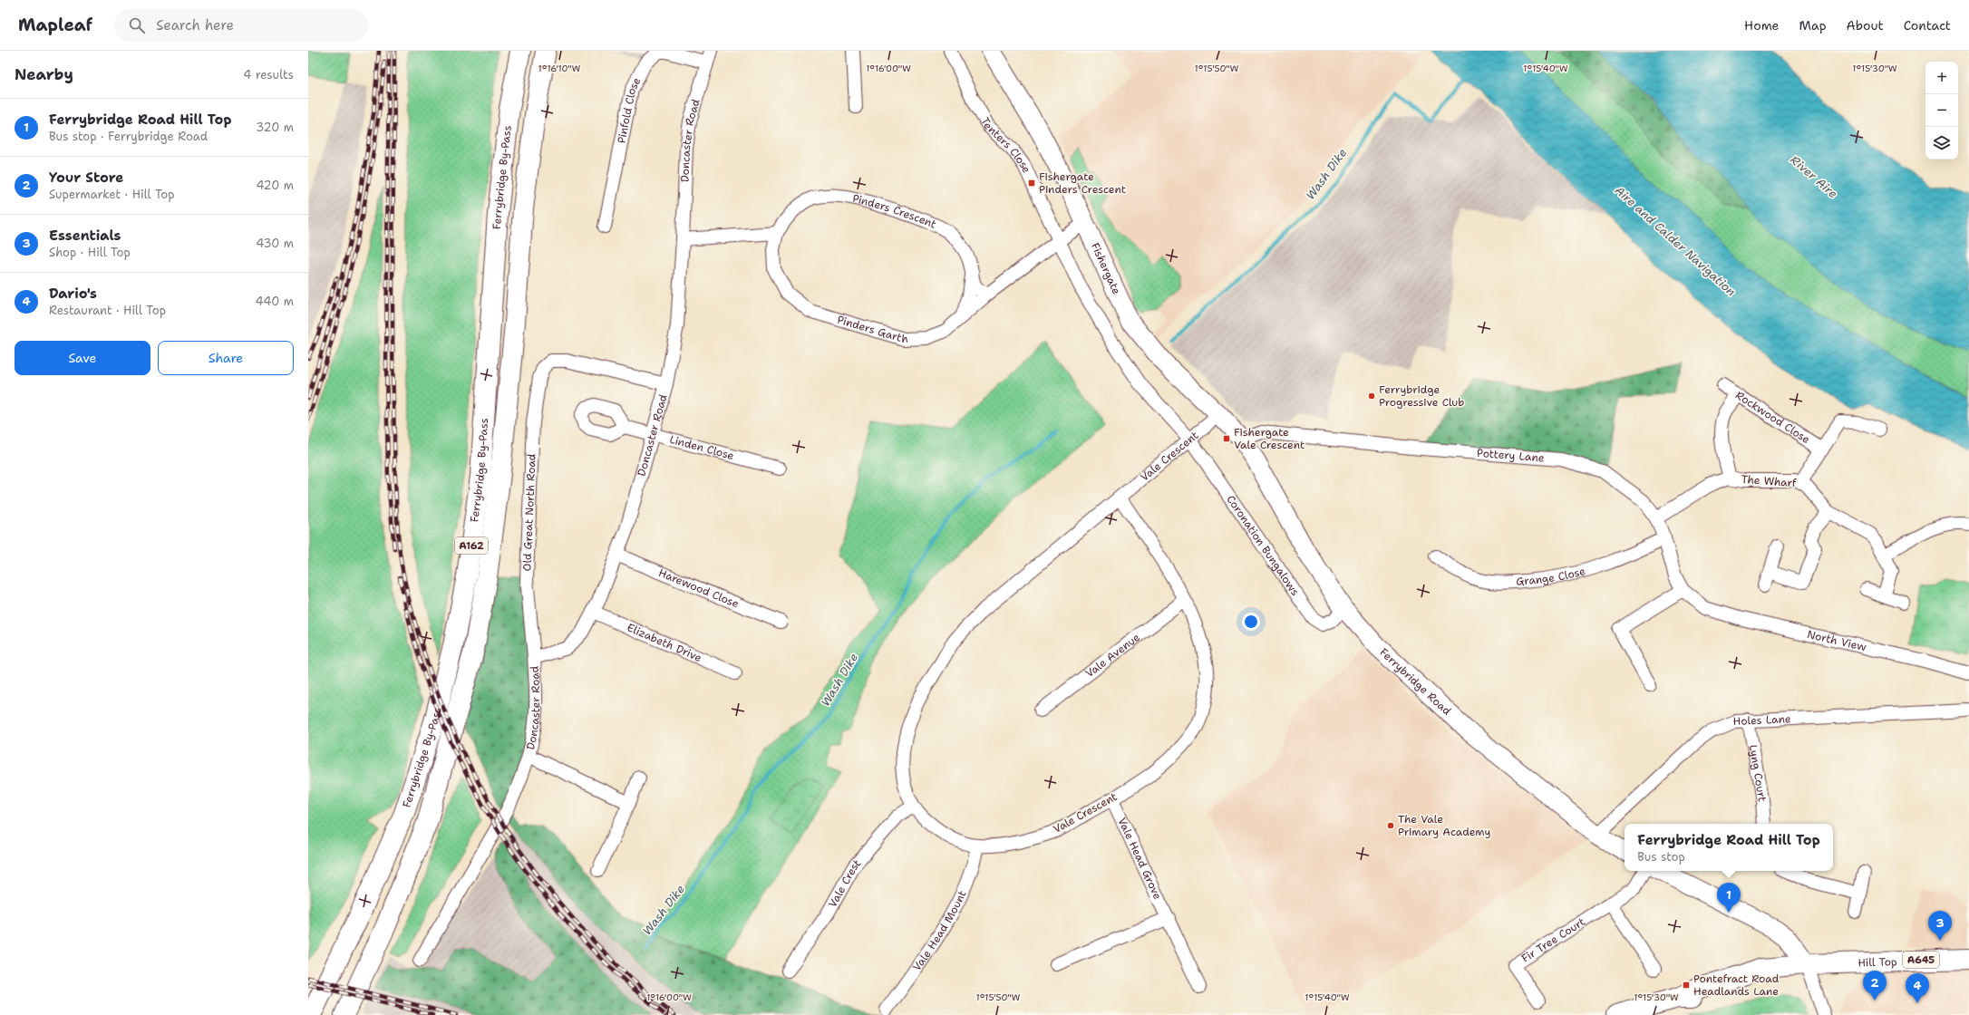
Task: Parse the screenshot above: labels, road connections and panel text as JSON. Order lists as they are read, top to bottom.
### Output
{
  "streets": {
    "main road": [
      "Ferrybridge By-Pass",
      "Fishergate",
      "A162",
      "Ferrybridge Road",
      "A645",
      "Hill Top"
    ],
    "street": [
      "Pinfold Close",
      "Doncaster Road",
      "Tenters Close",
      "Pinders Crescent",
      "Pinders Garth",
      "Rockwood Close",
      "Linden Close",
      "Pottery Lane",
      "Vale Crescent",
      "The Wharf",
      "Old Great North Road",
      "Coronation Bungalows",
      "Grange Close",
      "Harewood Close",
      "North View",
      "Elizabeth Drive",
      "Vale Avenue",
      "Holes Lane",
      "Lyng Court",
      "Vale Head Grove",
      "Vale Crest",
      "Vale Head Mount",
      "Fir Tree Court"
    ]
  },
  "crossings": [
    ["Pinfold Close", "Doncaster Road"],
    ["Doncaster Road", "Linden Close"],
    ["Doncaster Road", "Old Great North Road"],
    ["Doncaster Road", "Harewood Close"],
    ["Doncaster Road", "Elizabeth Drive"],
    ["Tenters Close", "Pinders Garth"],
    ["Pinders Crescent", "Pinders Garth"],
    ["Fishergate", "Pinders Garth"],
    ["Fishergate", "Pottery Lane"],
    ["Fishergate", "Vale Crescent"],
    ["Fishergate", "Ferrybridge Road"],
    ["Rockwood Close", "The Wharf"],
    ["Pottery Lane", "The Wharf"],
    ["Pottery Lane", "Grange Close"],
    ["Pottery Lane", "North View"],
    ["Vale Crescent", "Coronation Bungalows"],
    ["Vale Crescent", "Vale Avenue"],
    ["Vale Crescent", "Vale Head Grove"],
    ["Vale Crescent", "Vale Crest"],
    ["Vale Crescent", "Vale Head Mount"],
    ["Coronation Bungalows", "Ferrybridge Road"],
    ["Ferrybridge Road", "Holes Lane"],
    ["Holes Lane", "Lyng Court"],
    ["A645", "Hill Top"]
  ],
  "water": ["Wash Dike", "River Aire", "Aire and Calder Navigation"],
  "places": {
    "transit": ["Fishergate Pinders Crescent", "Fishergate Vale Crescent", "Pontefract Road Headlands Lane"],
    "other": ["Ferrybridge Progressive Club", "The Vale Primary Academy"]
  },
  "page": {
    "header": "Mapleaf",
    "search": "Search here",
    "nav": [
      "Home",
      "Map",
      "About",
      "Contact"
    ],
    "heading": ["Nearby", "4 results"],
    "map_buttons": ["+", "−"],
    "list": [
      {
        "mark": "1",
        "name": "Ferrybridge Road Hill Top",
        "note": "Bus stop · Ferrybridge Road",
        "value": "320 m"
      },
      {
        "mark": "2",
        "name": "Your Store",
        "note": "Supermarket · Hill Top",
        "value": "420 m"
      },
      {
        "mark": "3",
        "name": "Essentials",
        "note": "Shop · Hill Top",
        "value": "430 m"
      },
      {
        "mark": "4",
        "name": "Dario's",
        "note": "Restaurant · Hill Top",
        "value": "440 m"
      }
    ],
    "buttons": ["Save", "Share"],
    "popup": ["Ferrybridge Road Hill Top", "Bus stop"],
    "pins": [
      "1",
      "3",
      "2",
      "4"
    ]
  },
  "coordinates": [
    "1°16'10\"W",
    "1°16'00\"W",
    "1°15'50\"W",
    "1°15'40\"W",
    "1°15'30\"W"
  ]
}
